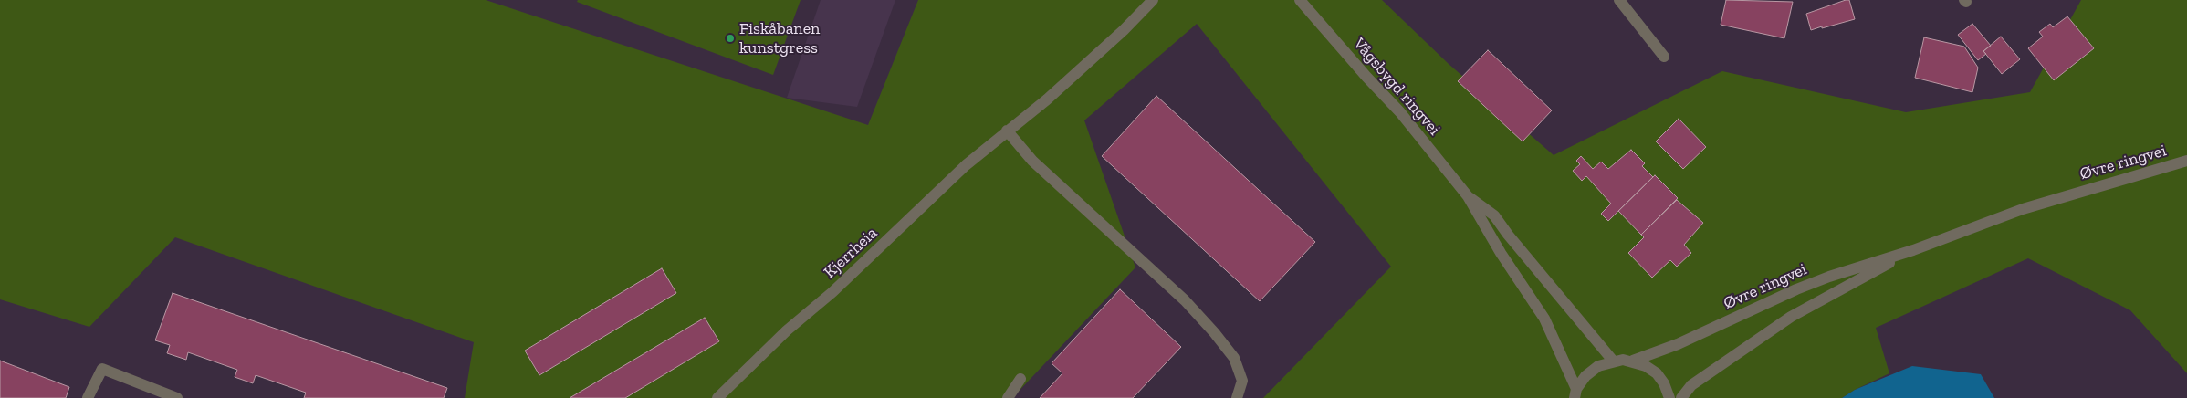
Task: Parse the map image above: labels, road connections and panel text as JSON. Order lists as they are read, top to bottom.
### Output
{
  "streets": {
    "street": ["Vågsbygd ringvei", "Øvre ringvei", "Kjerrheia"]
  },
  "places": ["Fiskåbanen kunstgress"]
}
